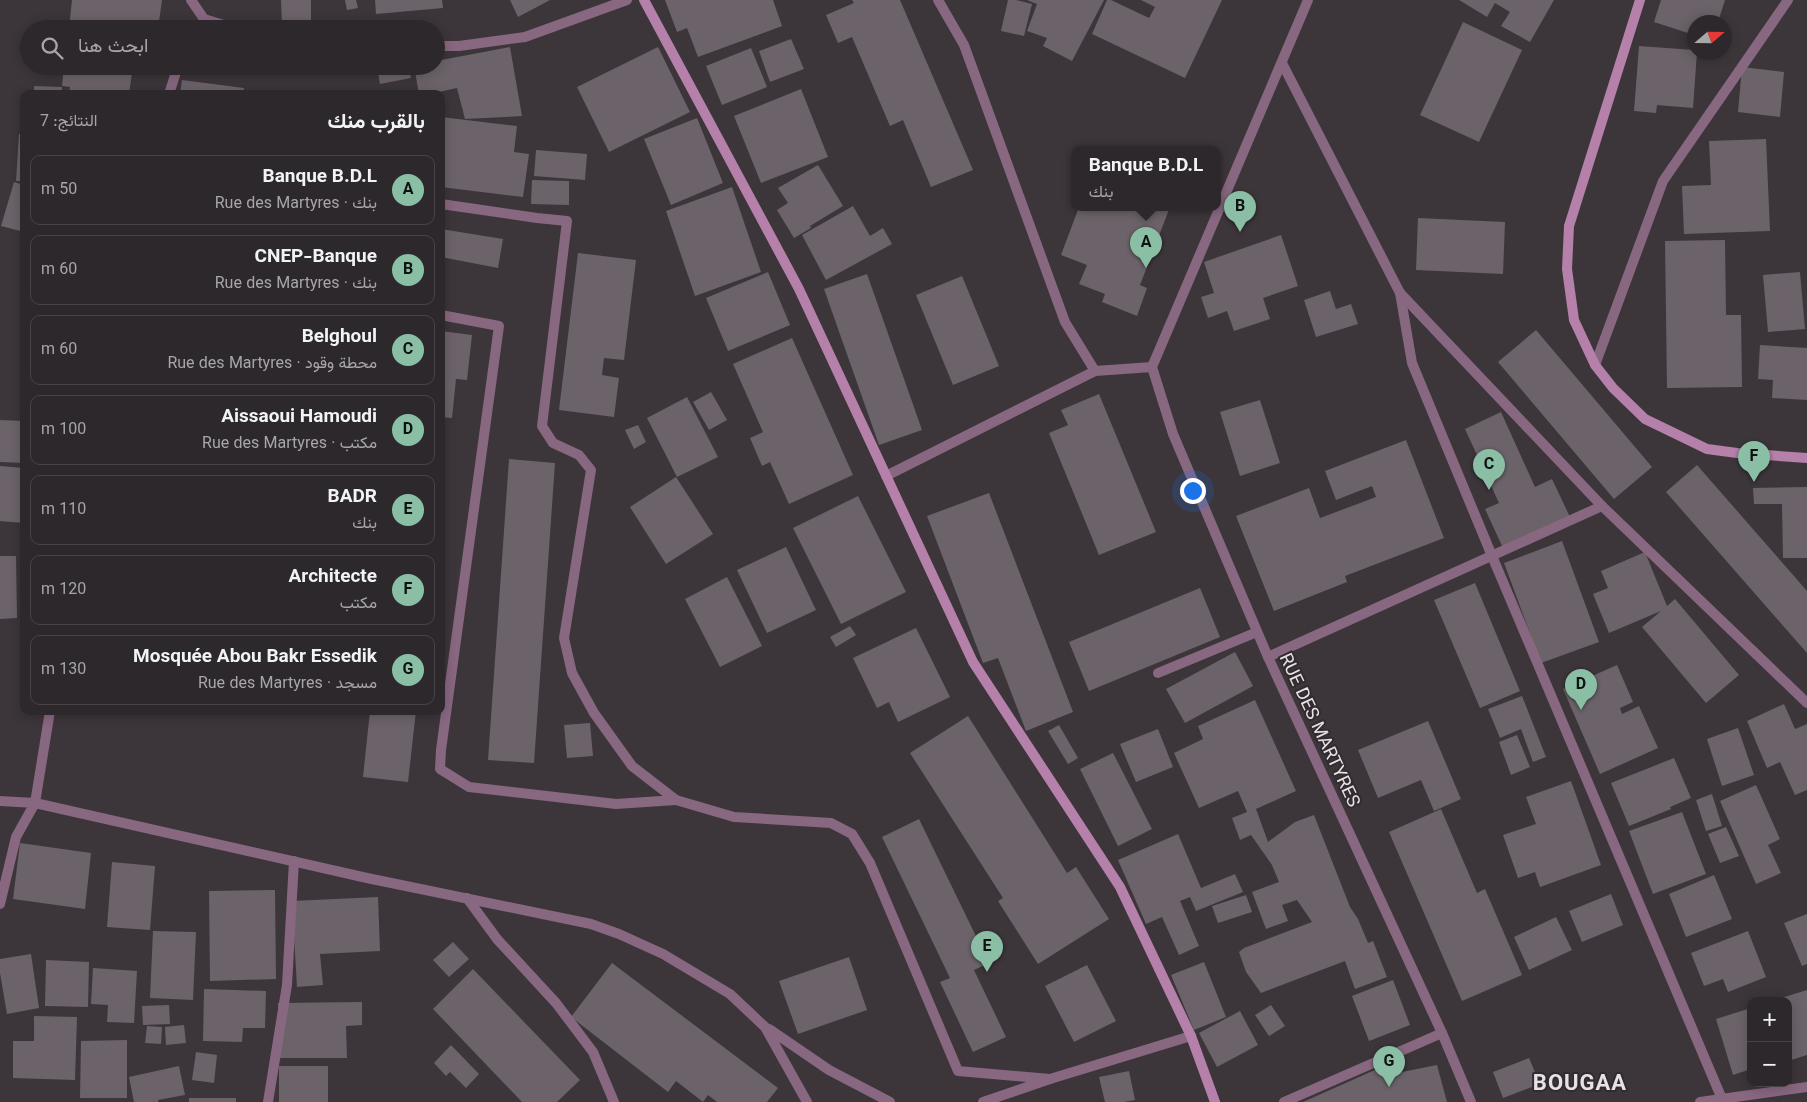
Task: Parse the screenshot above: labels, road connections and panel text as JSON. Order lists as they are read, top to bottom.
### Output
{
  "streets": {
    "street": ["RUE DES MARTYRES"]
  },
  "districts": ["BOUGAA"],
  "north": "right",
  "page": {
    "search": "ابحث هنا",
    "heading": ["بالقرب منك", "النتائج: 7"],
    "popup": ["Banque B.D.L", "بنك"],
    "list": [
      {
        "mark": "A",
        "name": "Banque B.D.L",
        "note": "بنك · Rue des Martyres",
        "value": "50 m"
      },
      {
        "mark": "B",
        "name": "CNEP-Banque",
        "note": "بنك · Rue des Martyres",
        "value": "60 m"
      },
      {
        "mark": "C",
        "name": "Belghoul",
        "note": "محطة وقود · Rue des Martyres",
        "value": "60 m"
      },
      {
        "mark": "D",
        "name": "Aissaoui Hamoudi",
        "note": "مكتب · Rue des Martyres",
        "value": "100 m"
      },
      {
        "mark": "E",
        "name": "BADR",
        "note": "بنك",
        "value": "110 m"
      },
      {
        "mark": "F",
        "name": "Architecte",
        "note": "مكتب",
        "value": "120 m"
      },
      {
        "mark": "G",
        "name": "Mosquée Abou Bakr Essedik",
        "note": "مسجد · Rue des Martyres",
        "value": "130 m"
      }
    ],
    "pins": [
      "B",
      "A",
      "F",
      "C",
      "D",
      "E",
      "G"
    ],
    "map_buttons": ["+", "−"]
  }
}
